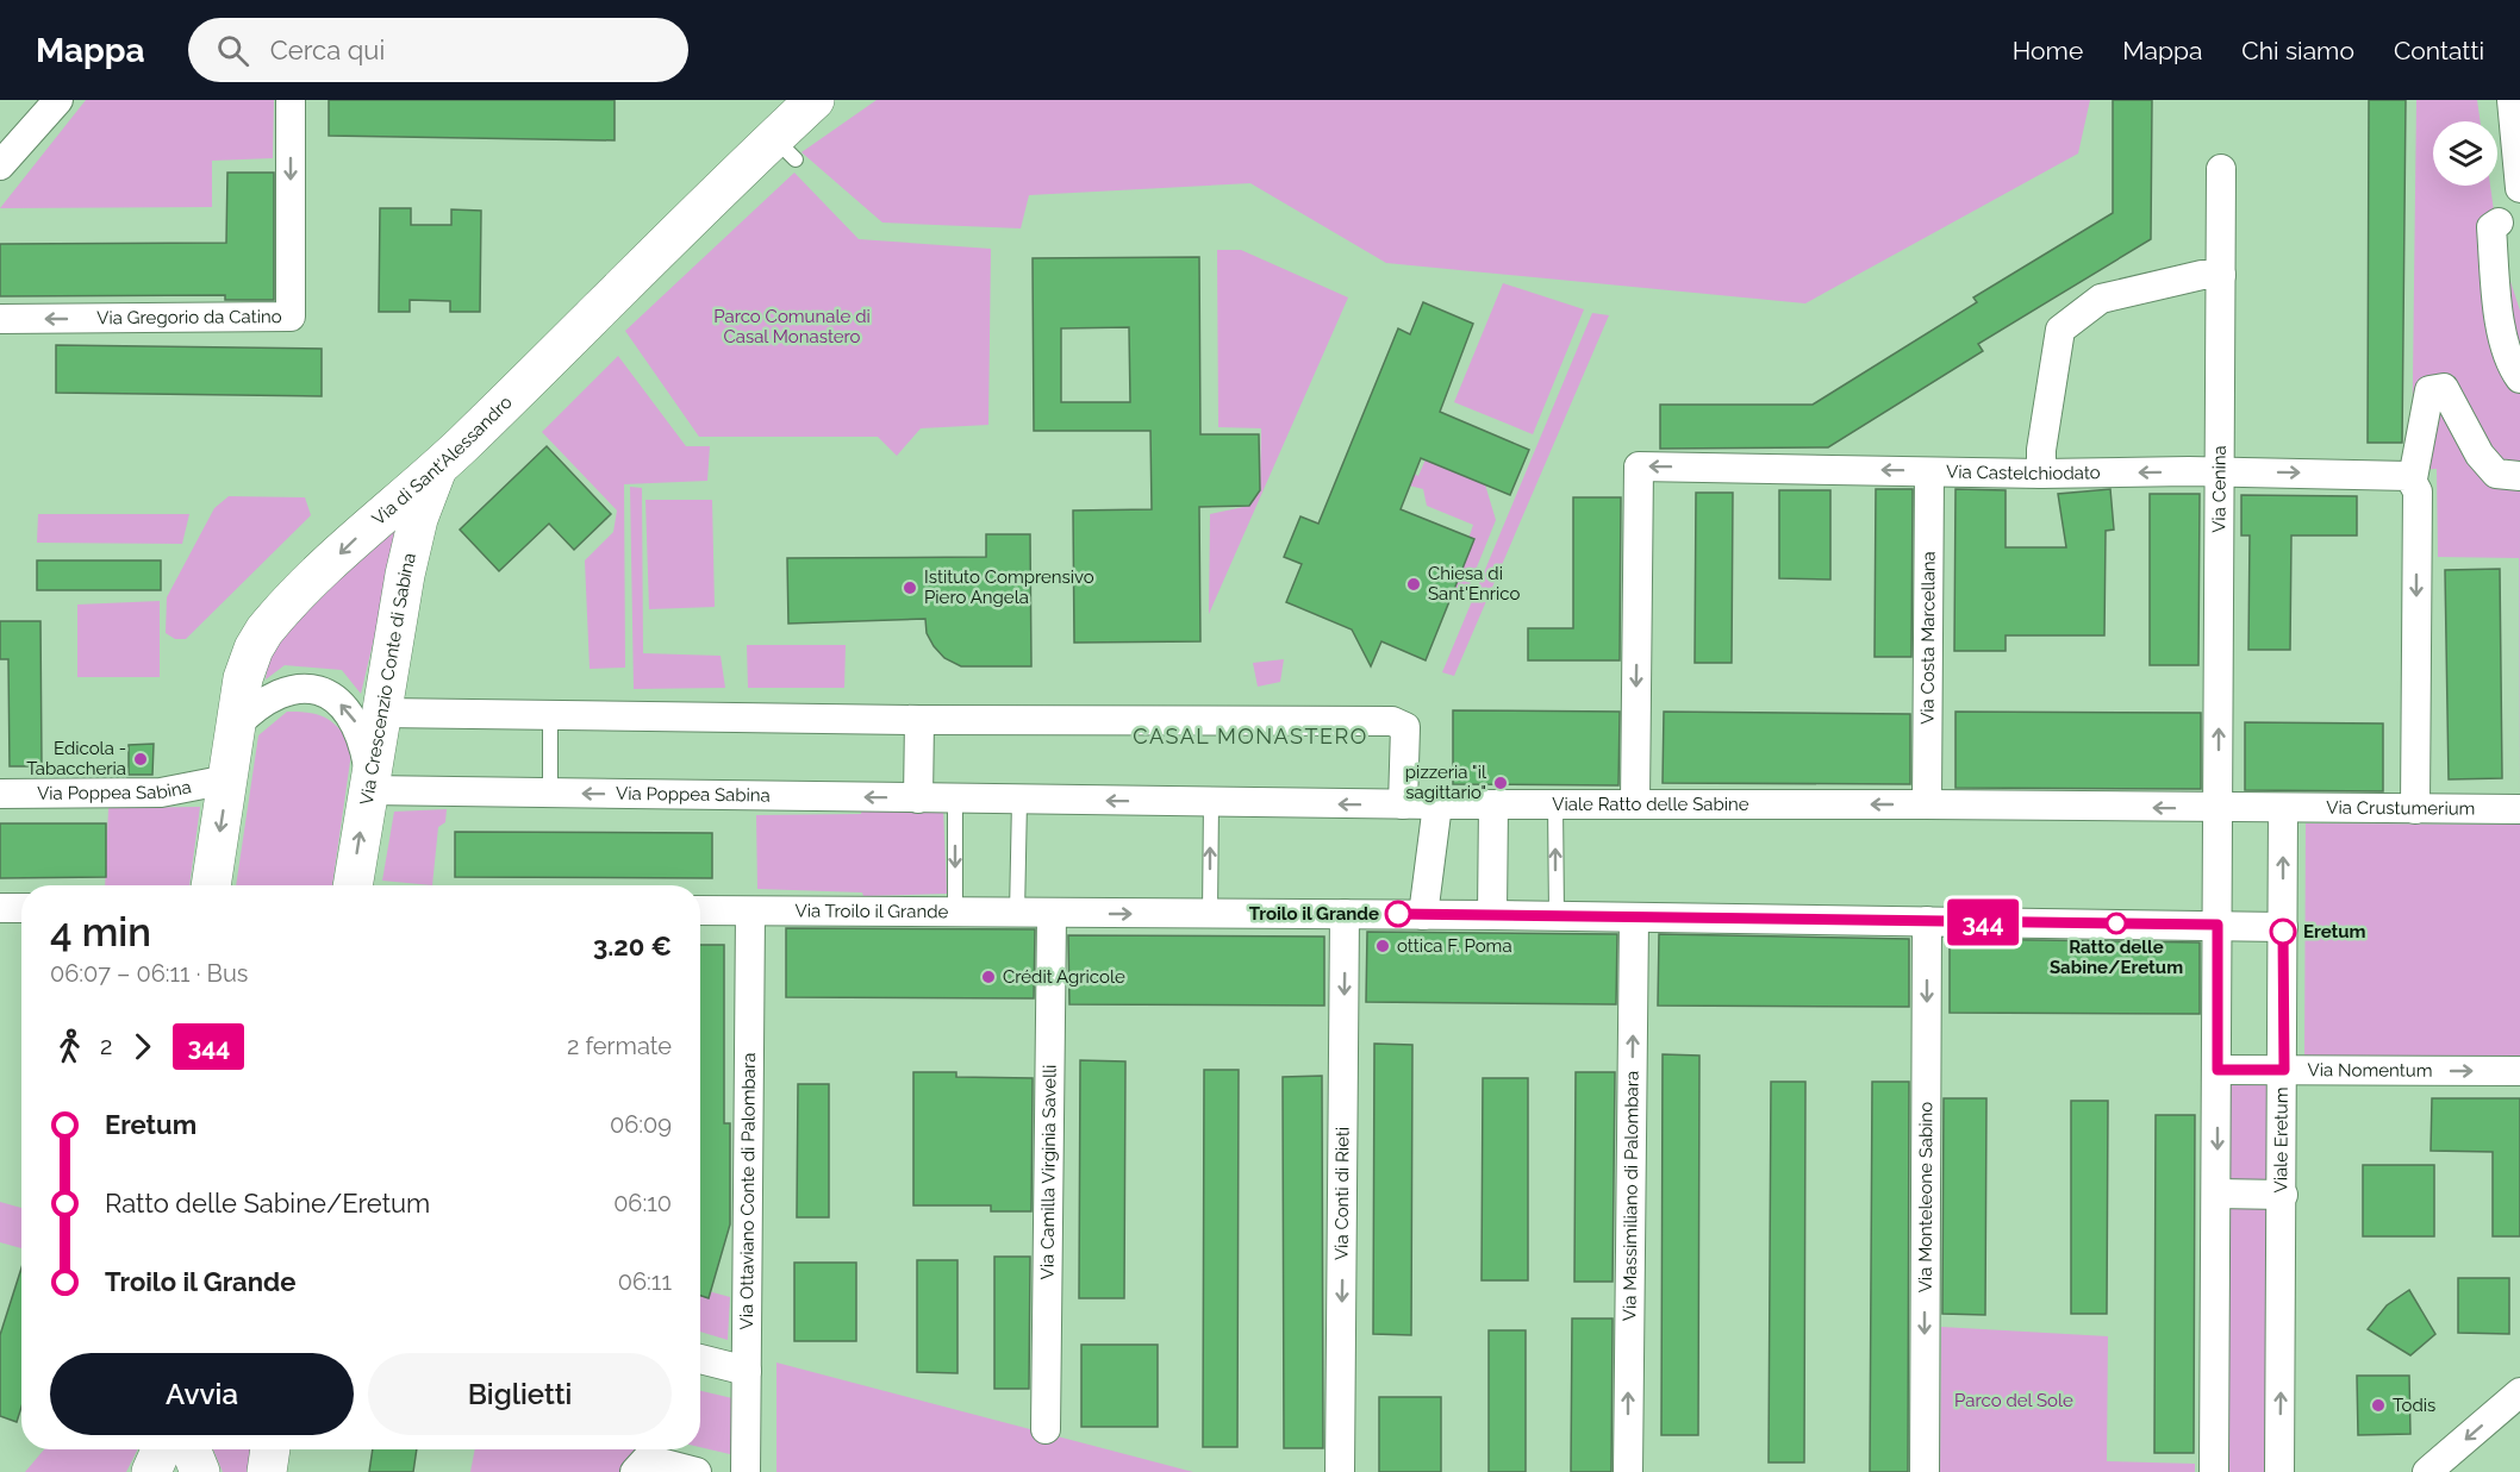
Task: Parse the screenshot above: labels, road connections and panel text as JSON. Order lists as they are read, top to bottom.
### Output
{
  "streets": {
    "street": [
      "Via Gregorio da Catino",
      "Via di Sant'Alessandro",
      "Via Castelchiodato",
      "Via Cenina",
      "Via Costa Marcellana",
      "Via Crescenzio Conte di Sabina",
      "Via Poppea Sabina",
      "Viale Ratto delle Sabine",
      "Via Crustumerium",
      "Via Troilo il Grande",
      "Via Nomentum",
      "Viale Eretum",
      "Via Camilla Virginia Savelli",
      "Via Ottaviano Conte di Palombara",
      "Via Conti di Rieti",
      "Via Massimiliano di Palombara",
      "Via Monteleone Sabino"
    ]
  },
  "crossings": [
    ["Via di Sant'Alessandro", "Via Crescenzio Conte di Sabina"],
    ["Via di Sant'Alessandro", "Via Poppea Sabina"],
    ["Via Castelchiodato", "Via Cenina"],
    ["Via Castelchiodato", "Via Costa Marcellana"],
    ["Via Castelchiodato", "Viale Ratto delle Sabine"],
    ["Via Cenina", "Viale Ratto delle Sabine"],
    ["Via Costa Marcellana", "Viale Ratto delle Sabine"],
    ["Via Crescenzio Conte di Sabina", "Via Poppea Sabina"],
    ["Via Poppea Sabina", "Viale Ratto delle Sabine"],
    ["Viale Ratto delle Sabine", "Via Crustumerium"],
    ["Viale Ratto delle Sabine", "Viale Eretum"],
    ["Via Crustumerium", "Viale Eretum"],
    ["Via Troilo il Grande", "Via Camilla Virginia Savelli"],
    ["Via Troilo il Grande", "Via Ottaviano Conte di Palombara"],
    ["Via Nomentum", "Viale Eretum"]
  ],
  "one_way": [
    "Via di Sant'Alessandro",
    "Via Nomentum",
    "Via Conti di Rieti",
    "Via Massimiliano di Palombara",
    "Via Monteleone Sabino"
  ],
  "districts": ["CASAL MONASTERO"],
  "parks": ["Parco Comunale di Casal Monastero", "Parco del Sole"],
  "places": [
    "Chiesa di Sant'Enrico",
    "Istituto Comprensivo Piero Angela",
    "Edicola - Tabaccheria",
    "pizzeria \"il sagittario\"",
    "Troilo il Grande",
    "Ratto delle Sabine/Eretum",
    "Eretum",
    "ottica F. Poma",
    "Crédit Agricole",
    "Todis"
  ],
  "lines": ["bus line 344"],
  "page": {
    "header": "Mappa",
    "search": "Cerca qui",
    "nav": [
      "Home",
      "Mappa",
      "Chi siamo",
      "Contatti"
    ],
    "on_map": "344",
    "heading": ["4 min", "06:07 – 06:11 · Bus", "3.20 €"],
    "legs": ["2", "344", "2 fermate"],
    "list": [
      {
        "name": "Eretum",
        "value": "06:09"
      },
      {
        "name": "Ratto delle Sabine/Eretum",
        "value": "06:10"
      },
      {
        "name": "Troilo il Grande",
        "value": "06:11"
      }
    ],
    "buttons": ["Avvia", "Biglietti"]
  }
}
